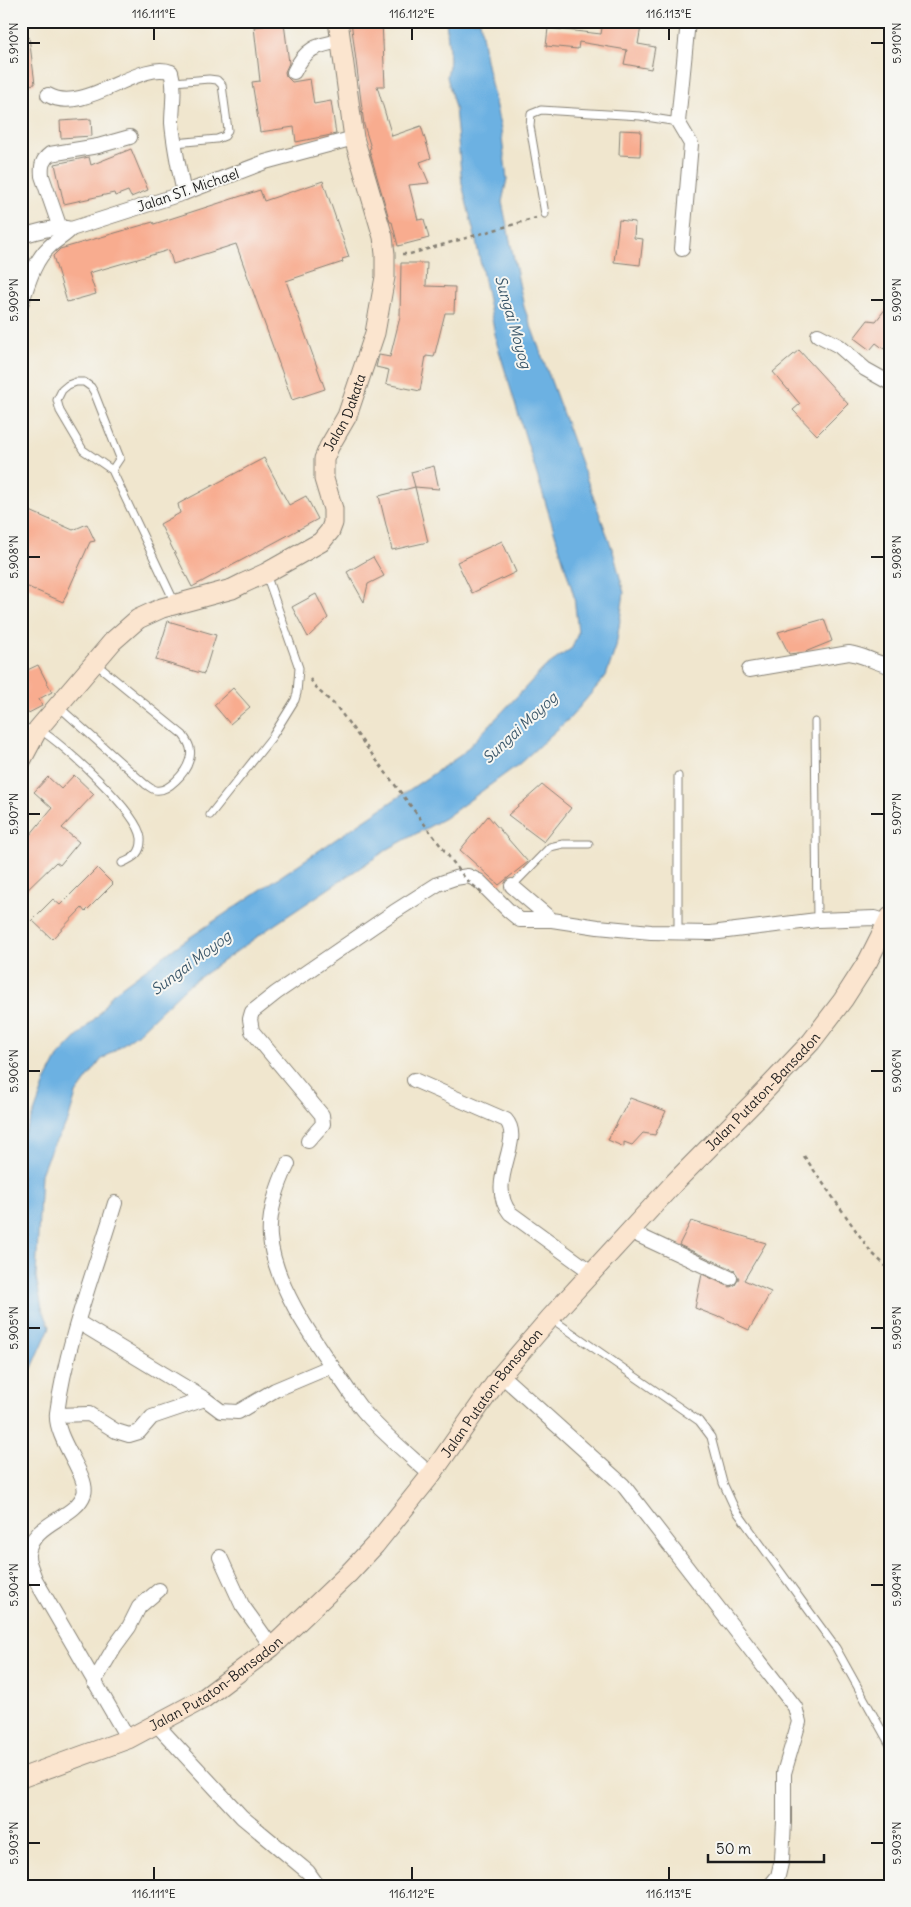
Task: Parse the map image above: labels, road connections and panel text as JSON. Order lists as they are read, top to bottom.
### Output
{
  "streets": {
    "street": ["Jalan ST. Michael", "Jalan Dakata", "Jalan Putaton-Bansadon"]
  },
  "crossings": [
    ["Jalan ST. Michael", "Jalan Dakata"]
  ],
  "water": ["Sungai Moyog"],
  "scale_bar": "50 m",
  "coordinates": [
    "116.111°E",
    "116.112°E",
    "116.113°E",
    "5.910°N",
    "5.909°N",
    "5.908°N",
    "5.907°N",
    "5.906°N",
    "5.905°N",
    "5.904°N",
    "5.903°N"
  ]
}
